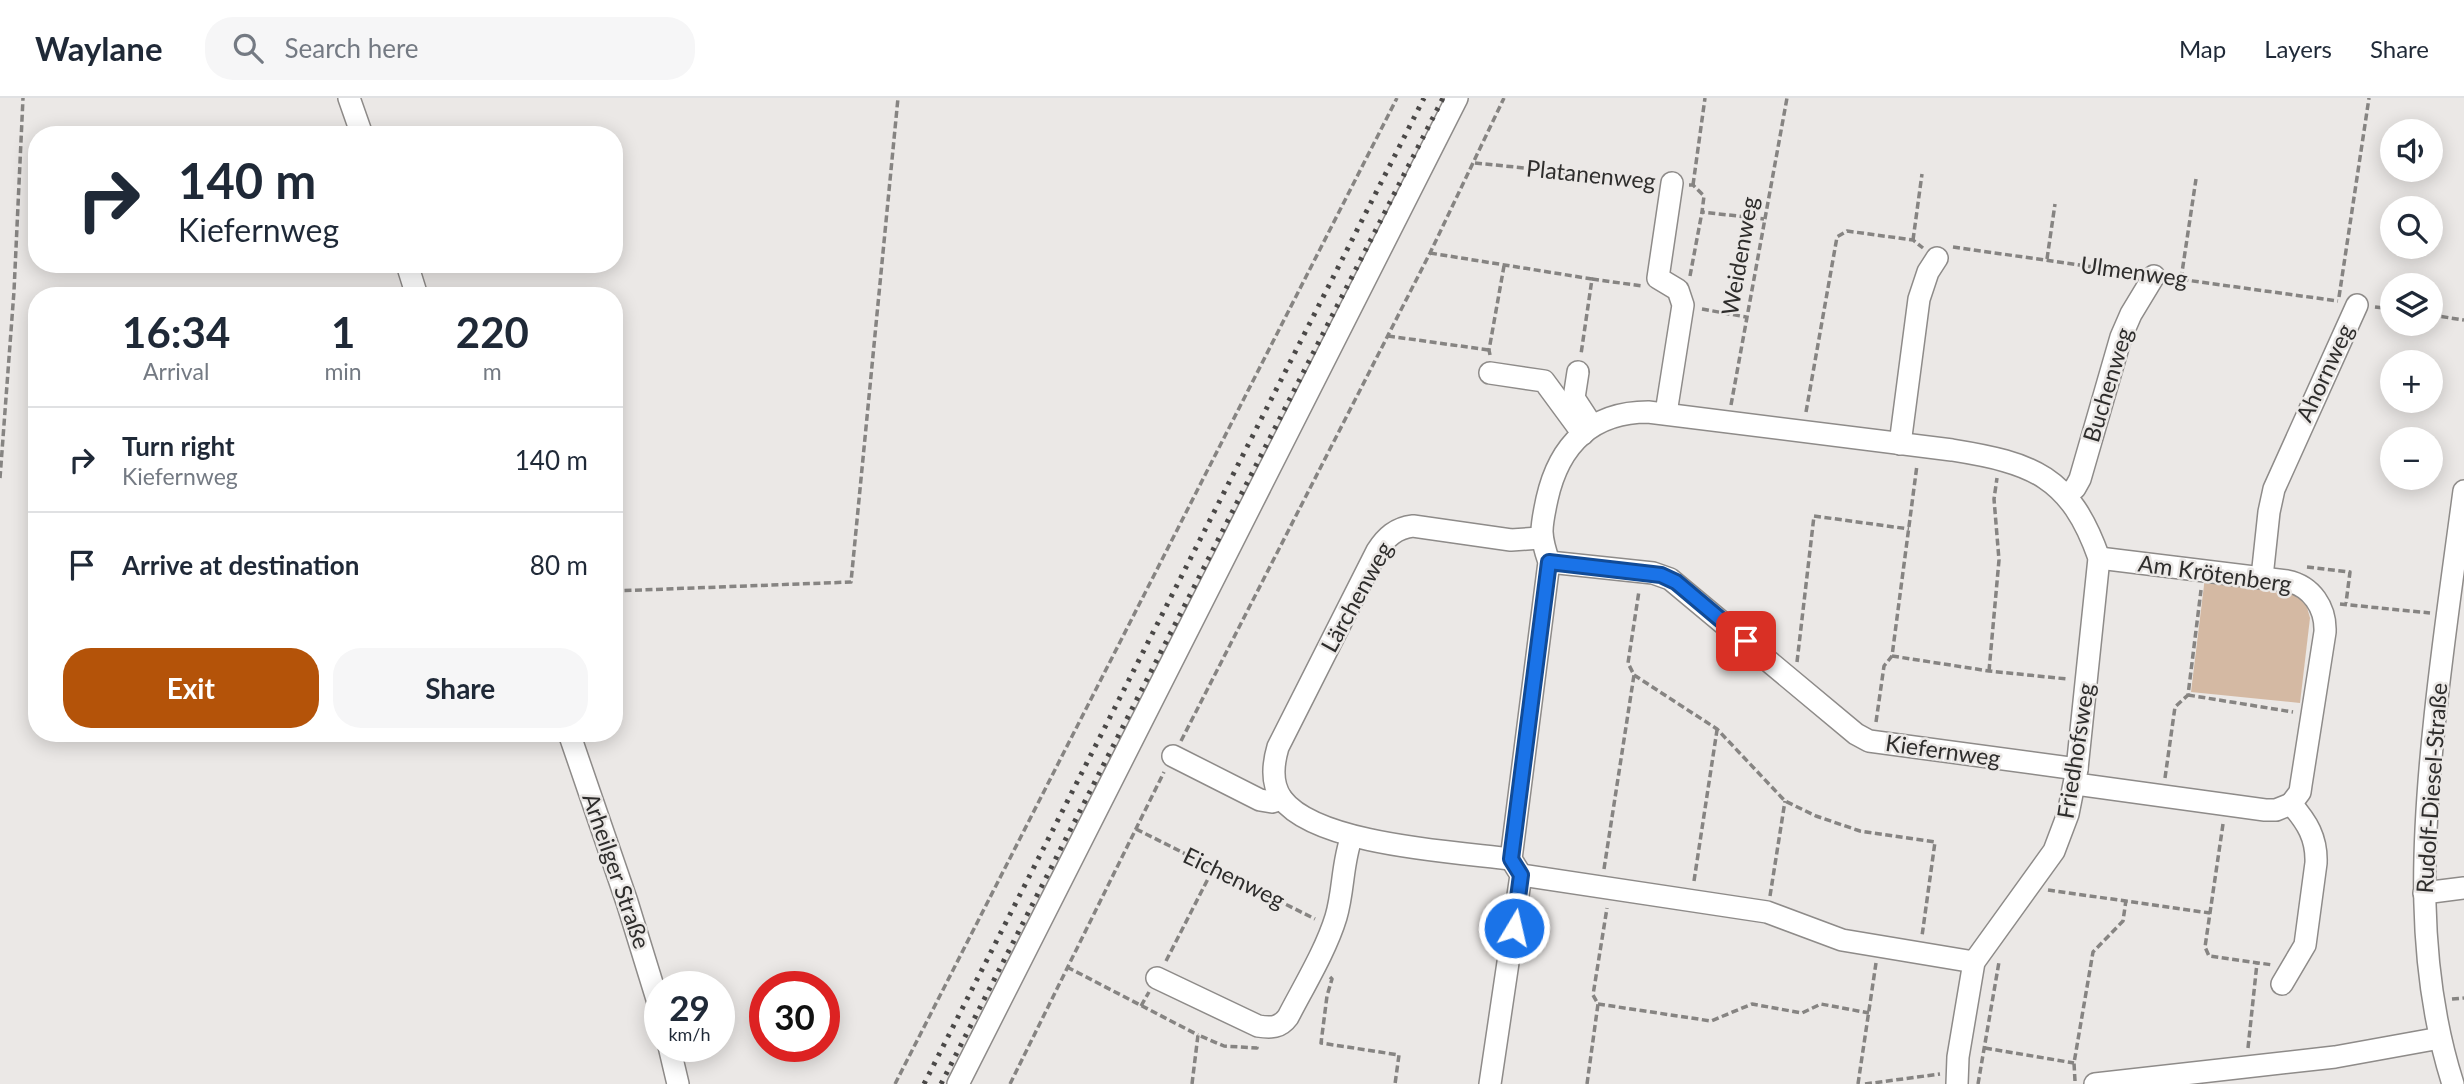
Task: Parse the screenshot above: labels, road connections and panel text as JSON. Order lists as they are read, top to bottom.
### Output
{
  "streets": {
    "street": [
      "Platanenweg",
      "Ahornweg",
      "Buchenweg",
      "Am Krötenberg",
      "Lärchenweg",
      "Kiefernweg",
      "Friedhofsweg",
      "Rudolf-Diesel-Straße",
      "Arheilger Straße"
    ],
    "path": ["Weidenweg", "Ulmenweg", "Eichenweg"]
  },
  "crossings": [
    ["Ulmenweg", "Ahornweg"],
    ["Ulmenweg", "Buchenweg"],
    ["Ahornweg", "Am Krötenberg"],
    ["Am Krötenberg", "Kiefernweg"],
    ["Am Krötenberg", "Friedhofsweg"],
    ["Kiefernweg", "Friedhofsweg"]
  ],
  "page": {
    "header": "Waylane",
    "search": "Search here",
    "nav": ["Map", "Layers", "Share"],
    "map_buttons": ["+", "−"],
    "turn": ["140 m", "Kiefernweg"],
    "eta": [
      "16:34",
      "Arrival",
      "1",
      "min",
      "220",
      "m"
    ],
    "list": [
      {
        "name": "Turn right",
        "note": "Kiefernweg",
        "value": "140 m"
      },
      {
        "name": "Arrive at destination",
        "value": "80 m"
      }
    ],
    "buttons": ["Exit", "Share"],
    "speed": "29 km/h",
    "limit": "30"
  }
}
